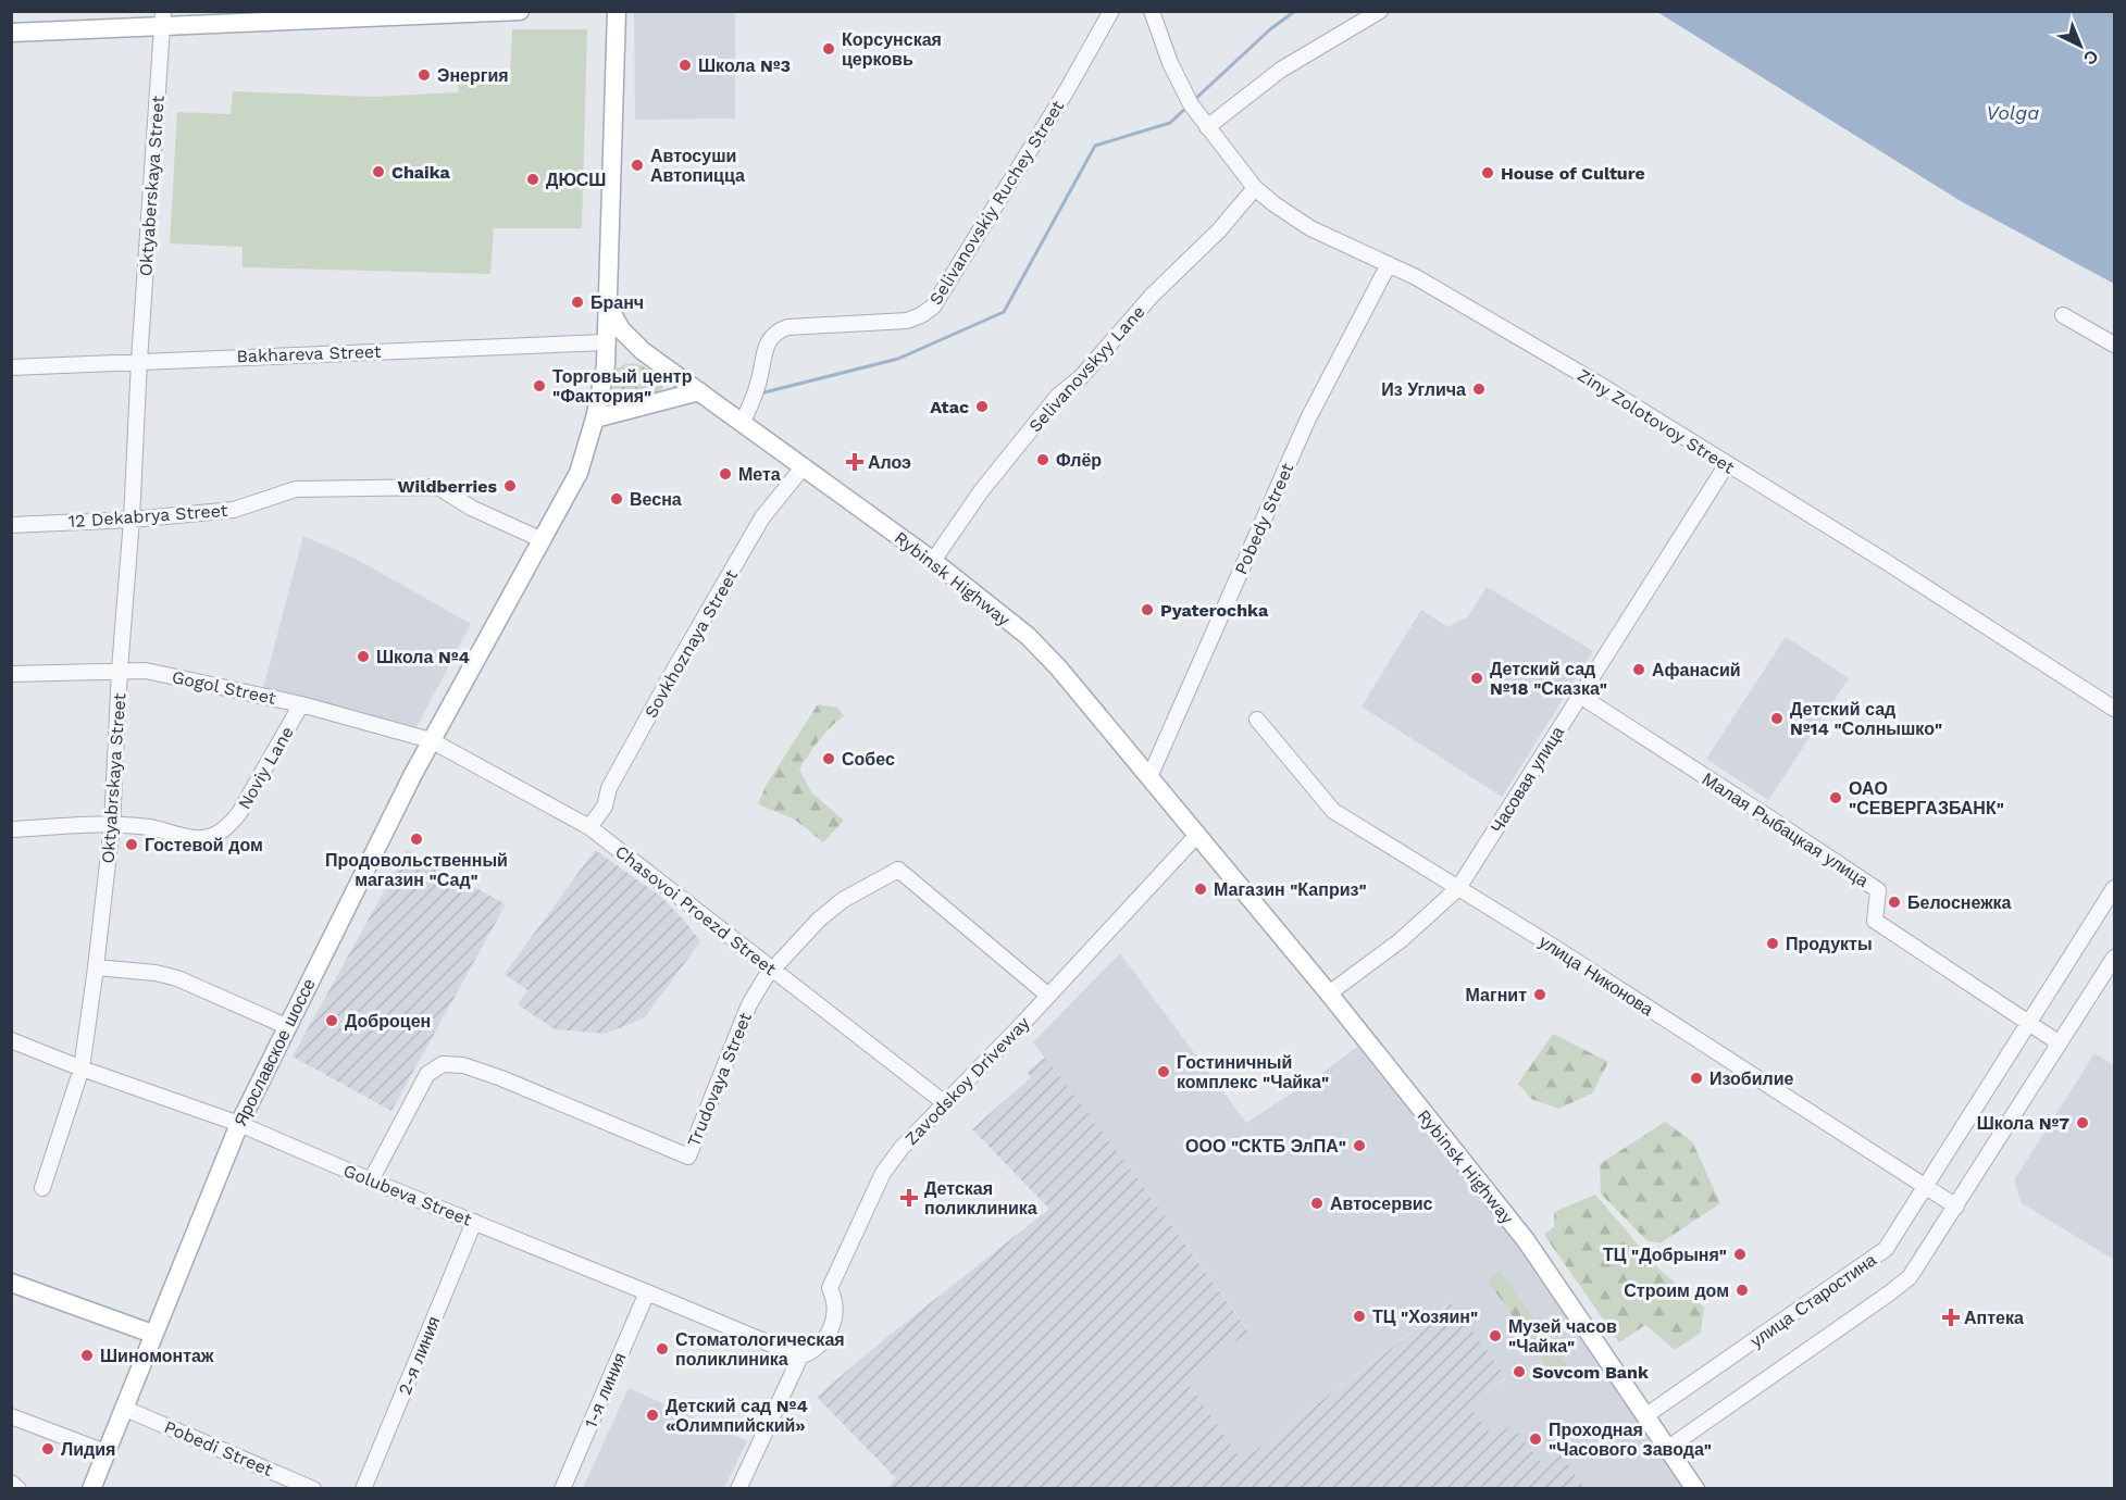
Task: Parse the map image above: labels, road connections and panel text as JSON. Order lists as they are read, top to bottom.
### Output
{
  "streets": {
    "main road": ["Rybinsk Highway", "Ярославское шоссе"],
    "street": [
      "Oktyaberskaya Street",
      "Selivanovskiy Ruchey Street",
      "Bakhareva Street",
      "Selivanovskyy Lane",
      "Ziny Zolotovoy Street",
      "12 Dekabrya Street",
      "Pobedy Street",
      "Sovkhoznaya Street",
      "Gogol Street",
      "Noviy Lane",
      "Oktyabrskaya Street",
      "Часовая улица",
      "Малая Рыбацкая улица",
      "Chasovoi Proezd Street",
      "улица Никонова",
      "Trudovaya Street",
      "Zavodskoy Driveway",
      "Golubeva Street",
      "улица Старостина",
      "2-я линия",
      "1-я линия",
      "Pobedi Street"
    ]
  },
  "crossings": [
    ["Oktyaberskaya Street", "Bakhareva Street"],
    ["Oktyaberskaya Street", "Oktyabrskaya Street"],
    ["Selivanovskiy Ruchey Street", "Rybinsk Highway"],
    ["Bakhareva Street", "Oktyabrskaya Street"],
    ["Bakhareva Street", "Ярославское шоссе"],
    ["Selivanovskyy Lane", "Ziny Zolotovoy Street"],
    ["Selivanovskyy Lane", "Rybinsk Highway"],
    ["Ziny Zolotovoy Street", "Pobedy Street"],
    ["Ziny Zolotovoy Street", "Часовая улица"],
    ["12 Dekabrya Street", "Oktyabrskaya Street"],
    ["12 Dekabrya Street", "Ярославское шоссе"],
    ["Pobedy Street", "Rybinsk Highway"],
    ["Rybinsk Highway", "Sovkhoznaya Street"],
    ["Rybinsk Highway", "Часовая улица"],
    ["Rybinsk Highway", "Ярославское шоссе"],
    ["Rybinsk Highway", "Zavodskoy Driveway"],
    ["Rybinsk Highway", "улица Старостина"],
    ["Sovkhoznaya Street", "Chasovoi Proezd Street"],
    ["Gogol Street", "Noviy Lane"],
    ["Gogol Street", "Oktyabrskaya Street"],
    ["Gogol Street", "Chasovoi Proezd Street"],
    ["Gogol Street", "Ярославское шоссе"],
    ["Noviy Lane", "Oktyabrskaya Street"],
    ["Oktyabrskaya Street", "Golubeva Street"],
    ["Часовая улица", "Малая Рыбацкая улица"],
    ["Часовая улица", "улица Никонова"],
    ["Малая Рыбацкая улица", "улица Старостина"],
    ["Chasovoi Proezd Street", "Ярославское шоссе"],
    ["Chasovoi Proezd Street", "Trudovaya Street"],
    ["Chasovoi Proezd Street", "Zavodskoy Driveway"],
    ["улица Никонова", "улица Старостина"],
    ["Ярославское шоссе", "Golubeva Street"],
    ["Ярославское шоссе", "Pobedi Street"],
    ["Trudovaya Street", "Zavodskoy Driveway"],
    ["Trudovaya Street", "Golubeva Street"],
    ["Zavodskoy Driveway", "Golubeva Street"],
    ["Golubeva Street", "2-я линия"],
    ["Golubeva Street", "1-я линия"]
  ],
  "water": ["Volga"],
  "places": {
    "other": [
      "Корсунская церковь",
      "Школа №3",
      "Энергия",
      "Автосуши Автопицца",
      "Chaika",
      "House of Culture",
      "ДЮСШ",
      "Бранч",
      "Торговый центр \"Фактория\"",
      "Из Углича",
      "Atac",
      "Флёр",
      "Мета",
      "Wildberries",
      "Весна",
      "Pyaterochka",
      "Школа №4",
      "Афанасий",
      "Детский сад №18 \"Сказка\"",
      "Детский сад №14 \"Солнышко\"",
      "Собес",
      "ОАО \"СЕВЕРГАЗБАНК\"",
      "Продовольственный магазин \"Сад\"",
      "Гостевой дом",
      "Магазин \"Каприз\"",
      "Белоснежка",
      "Продукты",
      "Магнит",
      "Доброцен",
      "Гостиничный комплекс \"Чайка\"",
      "Изобилие",
      "Школа №7",
      "ООО \"СКТБ ЭлПА\"",
      "Автосервис",
      "ТЦ \"Добрыня\"",
      "Строим дом",
      "ТЦ \"Хозяин\"",
      "Музей часов \"Чайка\"",
      "Стоматологическая поликлиника",
      "Шиномонтаж",
      "Sovcom Bank",
      "Детский сад №4 «Олимпийский»",
      "Проходная \"Часового 3авода\"",
      "Лидия"
    ],
    "health": ["Алоэ", "Детская поликлиника", "Аптека"]
  },
  "north": "bottom right"
}
